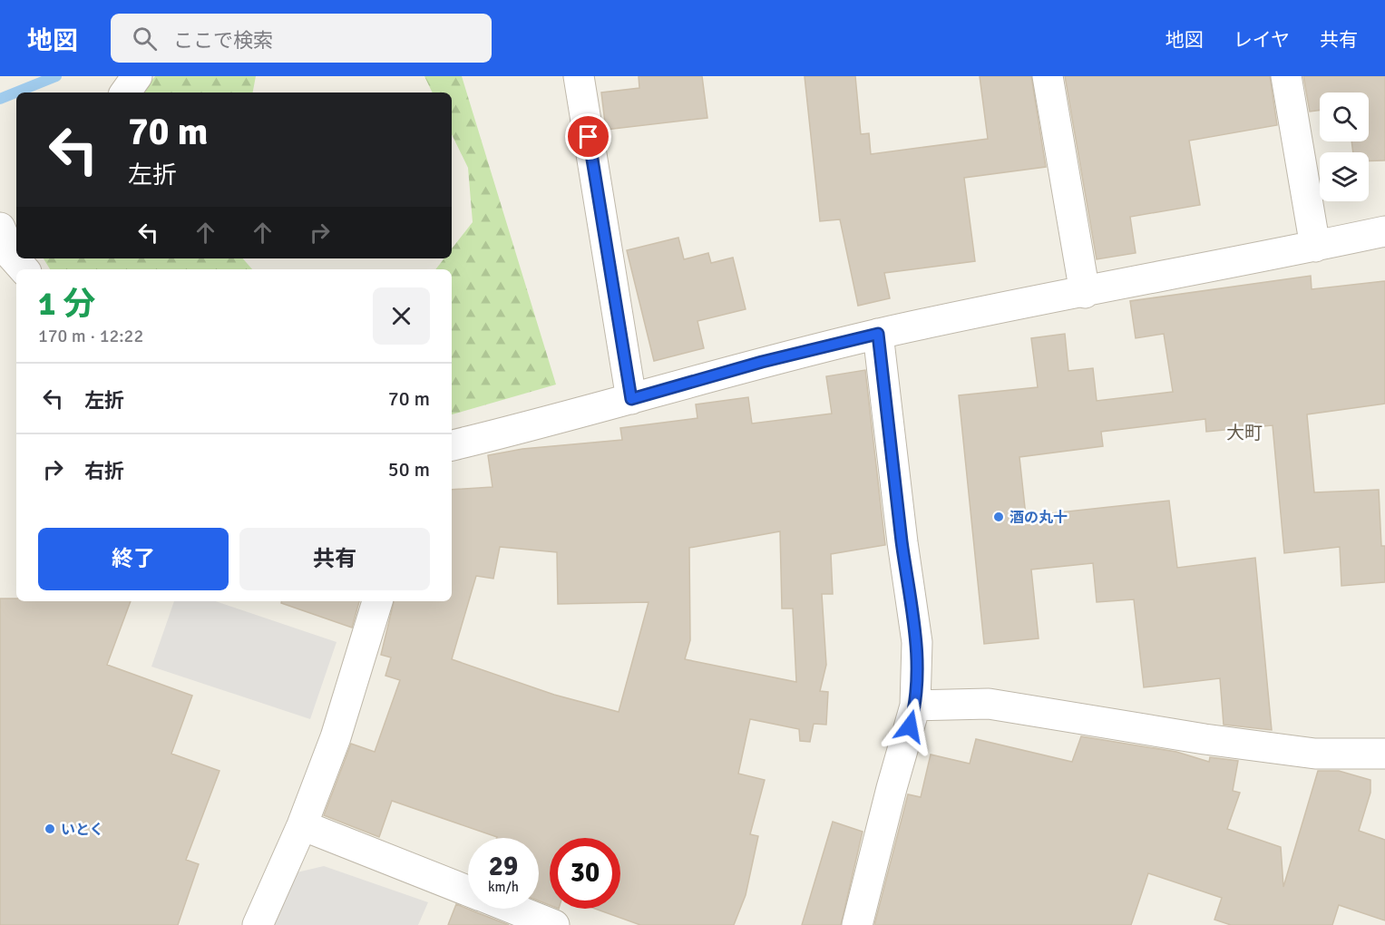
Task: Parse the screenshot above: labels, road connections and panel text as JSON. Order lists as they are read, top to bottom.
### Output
{
  "districts": ["大町"],
  "places": ["酒の丸十", "いとく"],
  "page": {
    "header": "地図",
    "search": "ここで検索",
    "nav": ["地図", "レイヤ", "共有"],
    "turn": ["70 m", "左折"],
    "heading": ["1 分", "170 m · 12:22"],
    "list": [
      {
        "name": "左折",
        "value": "70 m"
      },
      {
        "name": "右折",
        "value": "50 m"
      }
    ],
    "buttons": ["終了", "共有"],
    "speed": "29 km/h",
    "limit": "30"
  }
}
